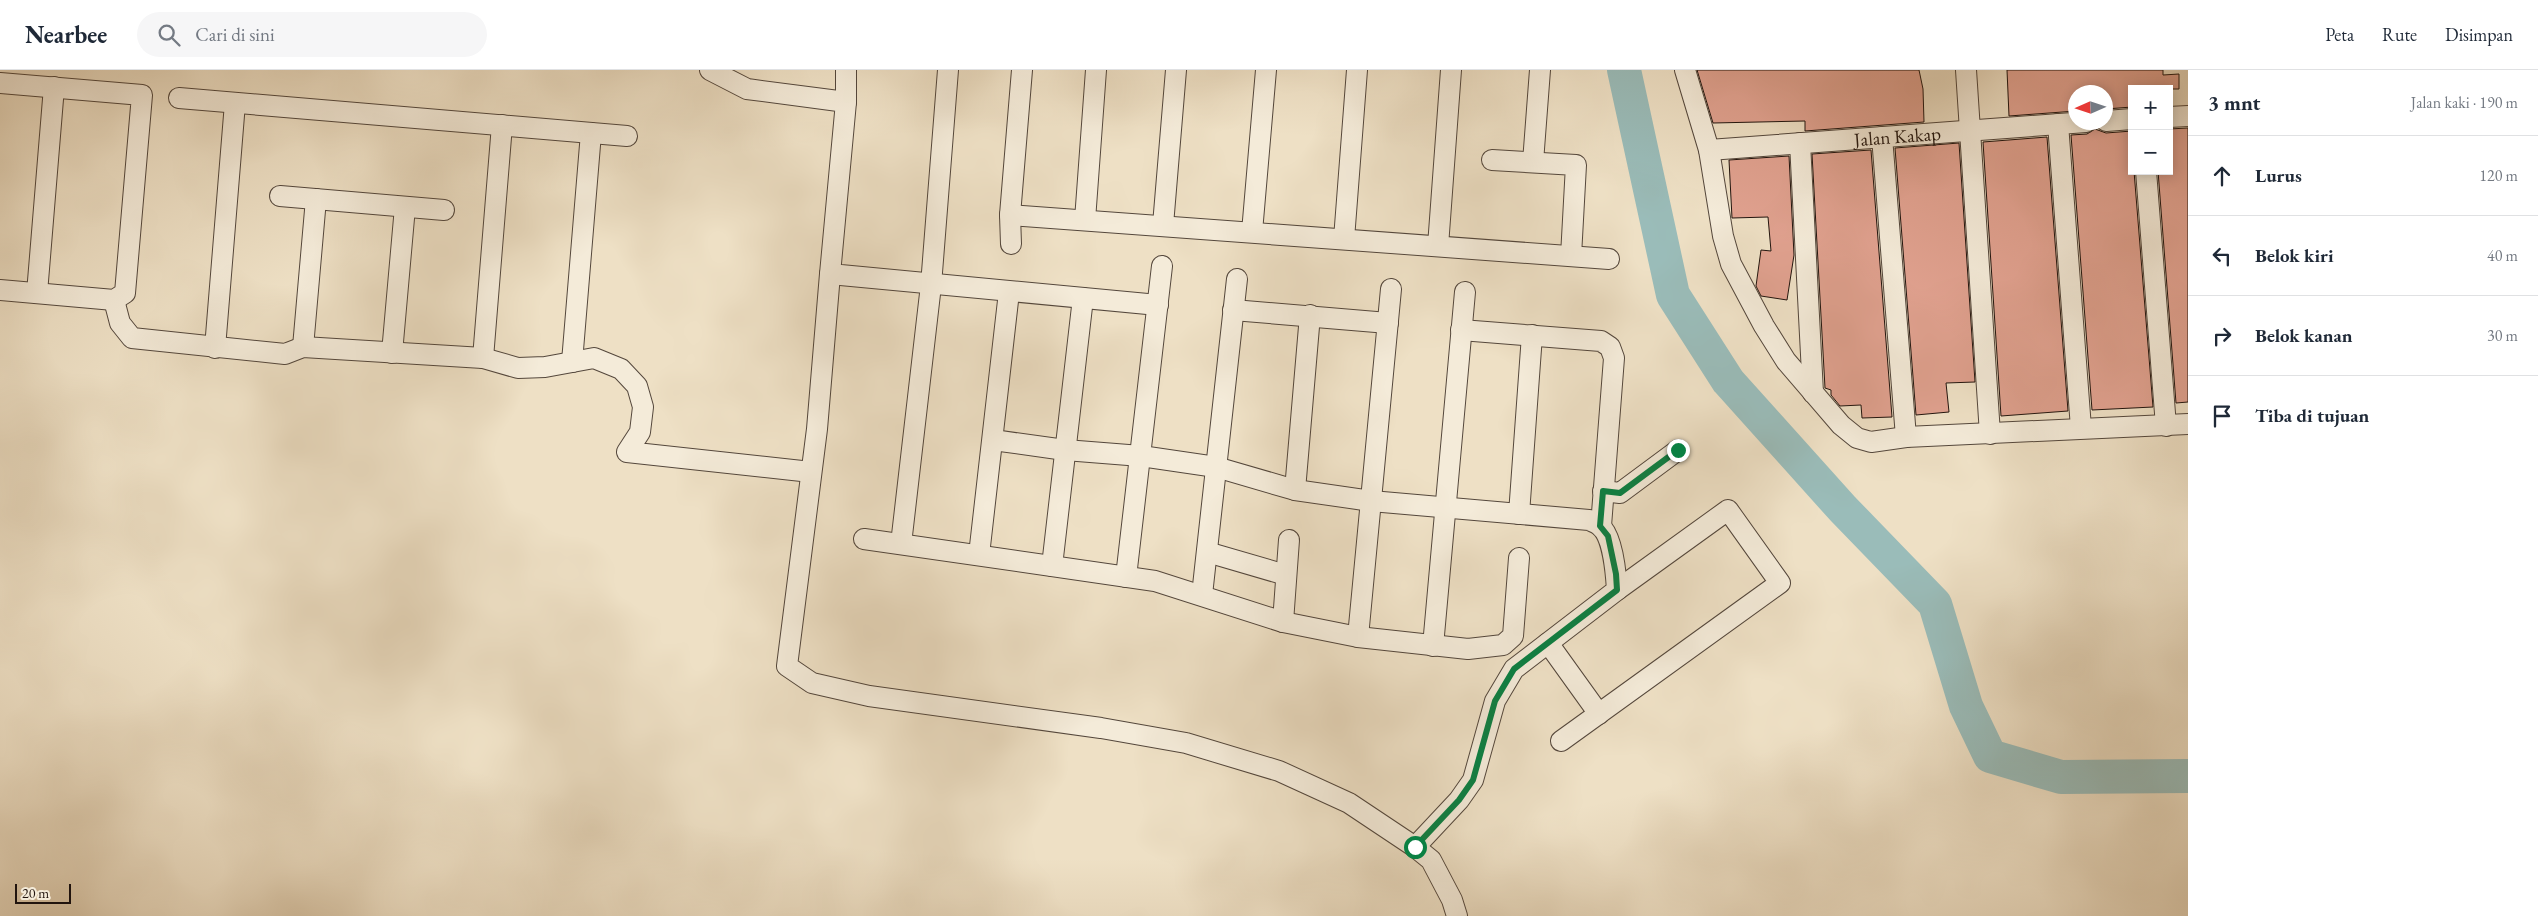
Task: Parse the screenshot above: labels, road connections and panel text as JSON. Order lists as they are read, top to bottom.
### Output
{
  "streets": {
    "street": ["Jalan Kakap"]
  },
  "scale_bar": "20 m",
  "north": "left",
  "page": {
    "header": "Nearbee",
    "search": "Cari di sini",
    "nav": ["Peta", "Rute", "Disimpan"],
    "heading": ["3 mnt", "Jalan kaki · 190 m"],
    "map_buttons": ["+", "−"],
    "list": [
      ["Lurus", "120 m"],
      ["Belok kiri", "40 m"],
      ["Belok kanan", "30 m"],
      "Tiba di tujuan"
    ],
    "scale": "20 m"
  }
}
